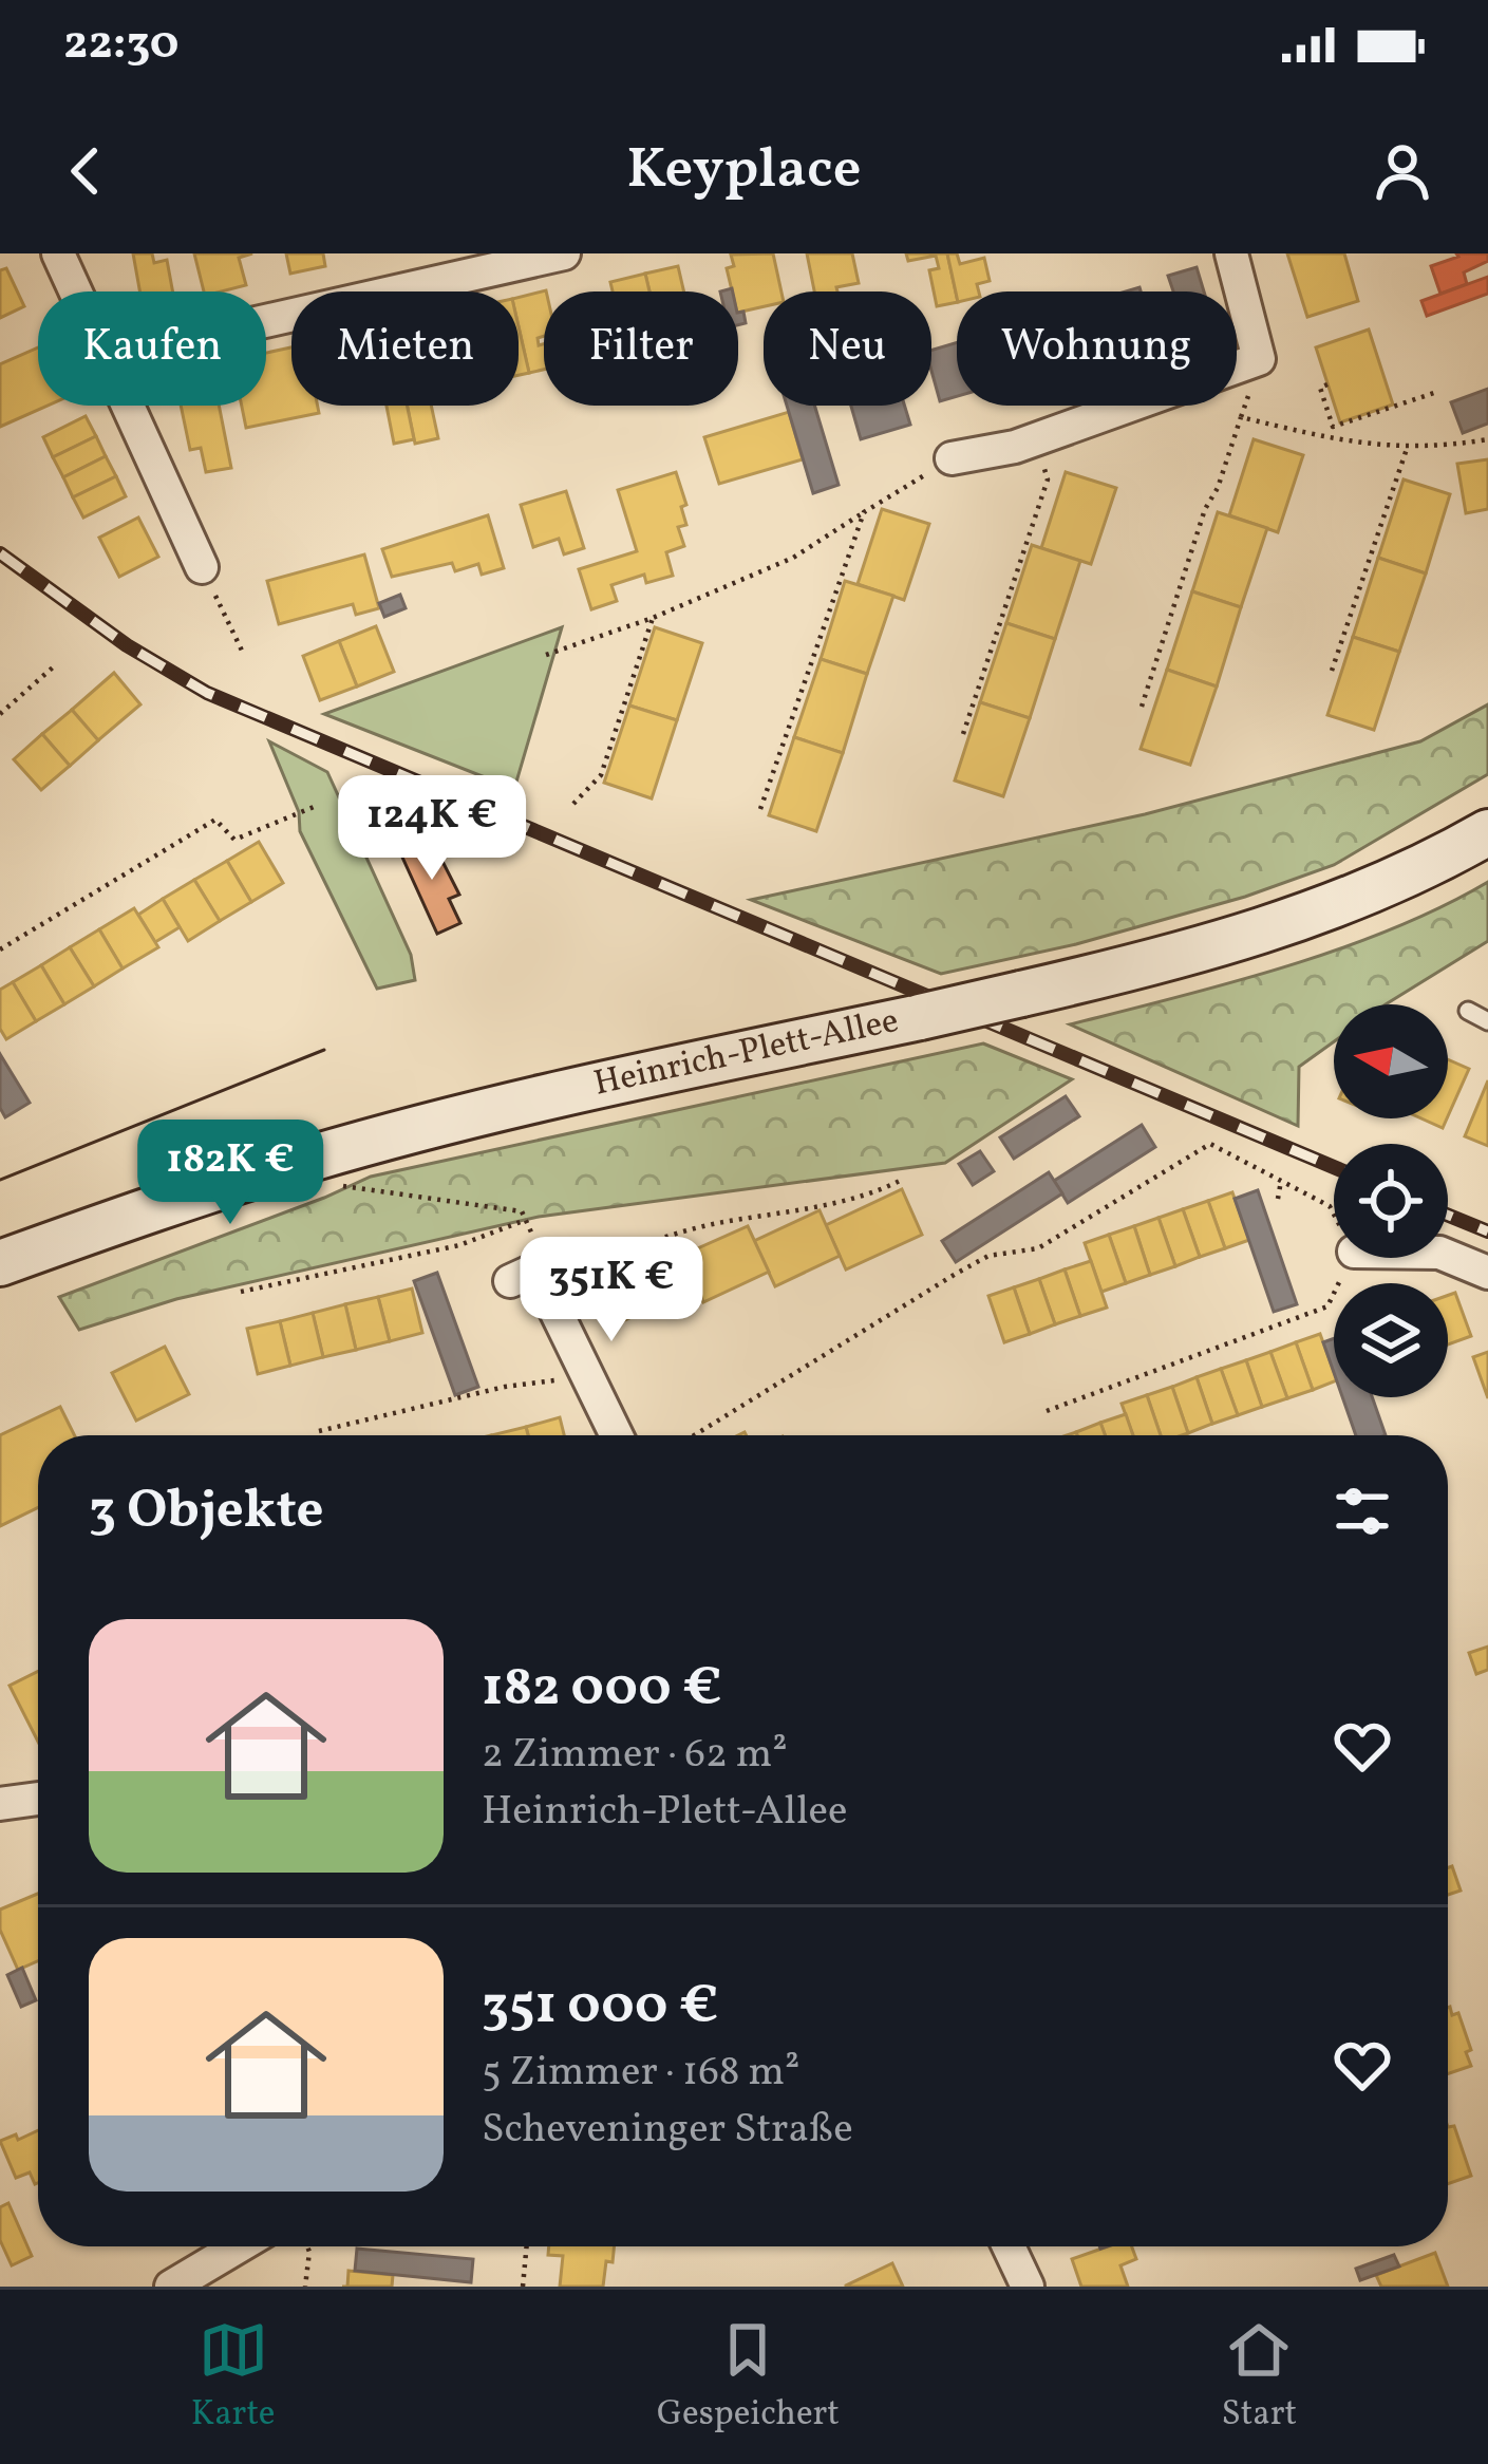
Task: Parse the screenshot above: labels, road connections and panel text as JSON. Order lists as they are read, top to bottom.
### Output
{
  "streets": {
    "main road": ["Heinrich-Plett-Allee"]
  },
  "north": "left",
  "page": {
    "status": "22:30",
    "header": "Keyplace",
    "chip": [
      "Kaufen",
      "Mieten",
      "Filter",
      "Neu",
      "Wohnung"
    ],
    "price": ["124K €", "182K €", "351K €"],
    "heading": "3 Objekte",
    "list": [
      {
        "name": "182 000 €",
        "note": "2 Zimmer · 62 m² · Heinrich-Plett-Allee"
      },
      {
        "name": "351 000 €",
        "note": "5 Zimmer · 168 m² · Scheveninger Straße"
      }
    ],
    "tabs": ["Karte", "Gespeichert", "Start"]
  }
}
